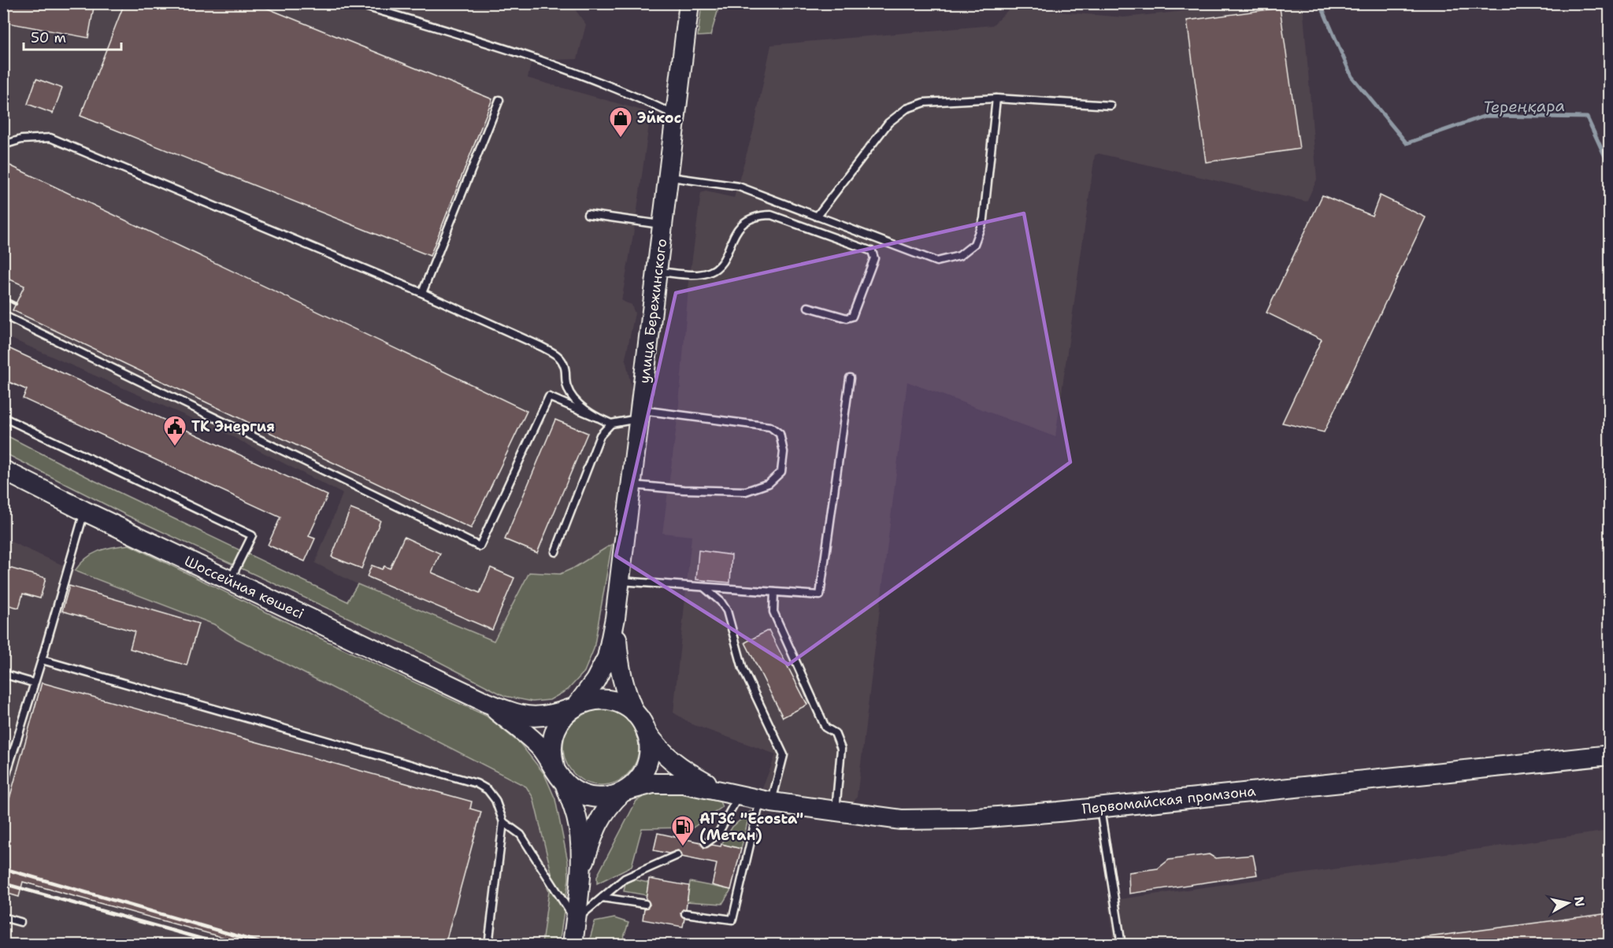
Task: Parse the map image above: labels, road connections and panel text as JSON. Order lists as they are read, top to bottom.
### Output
{
  "streets": {
    "main road": ["улица Бережинского", "Шоссейная көшесі", "Первомайская промзона"]
  },
  "water": ["Тереңқара"],
  "places": {
    "shop": ["Эйкос"],
    "public building": ["ТК Энергия"],
    "fuel station": ["АГЗС \"Ecosta\" (Метан)"]
  },
  "scale_bar": "50 m",
  "north": "right"
}
